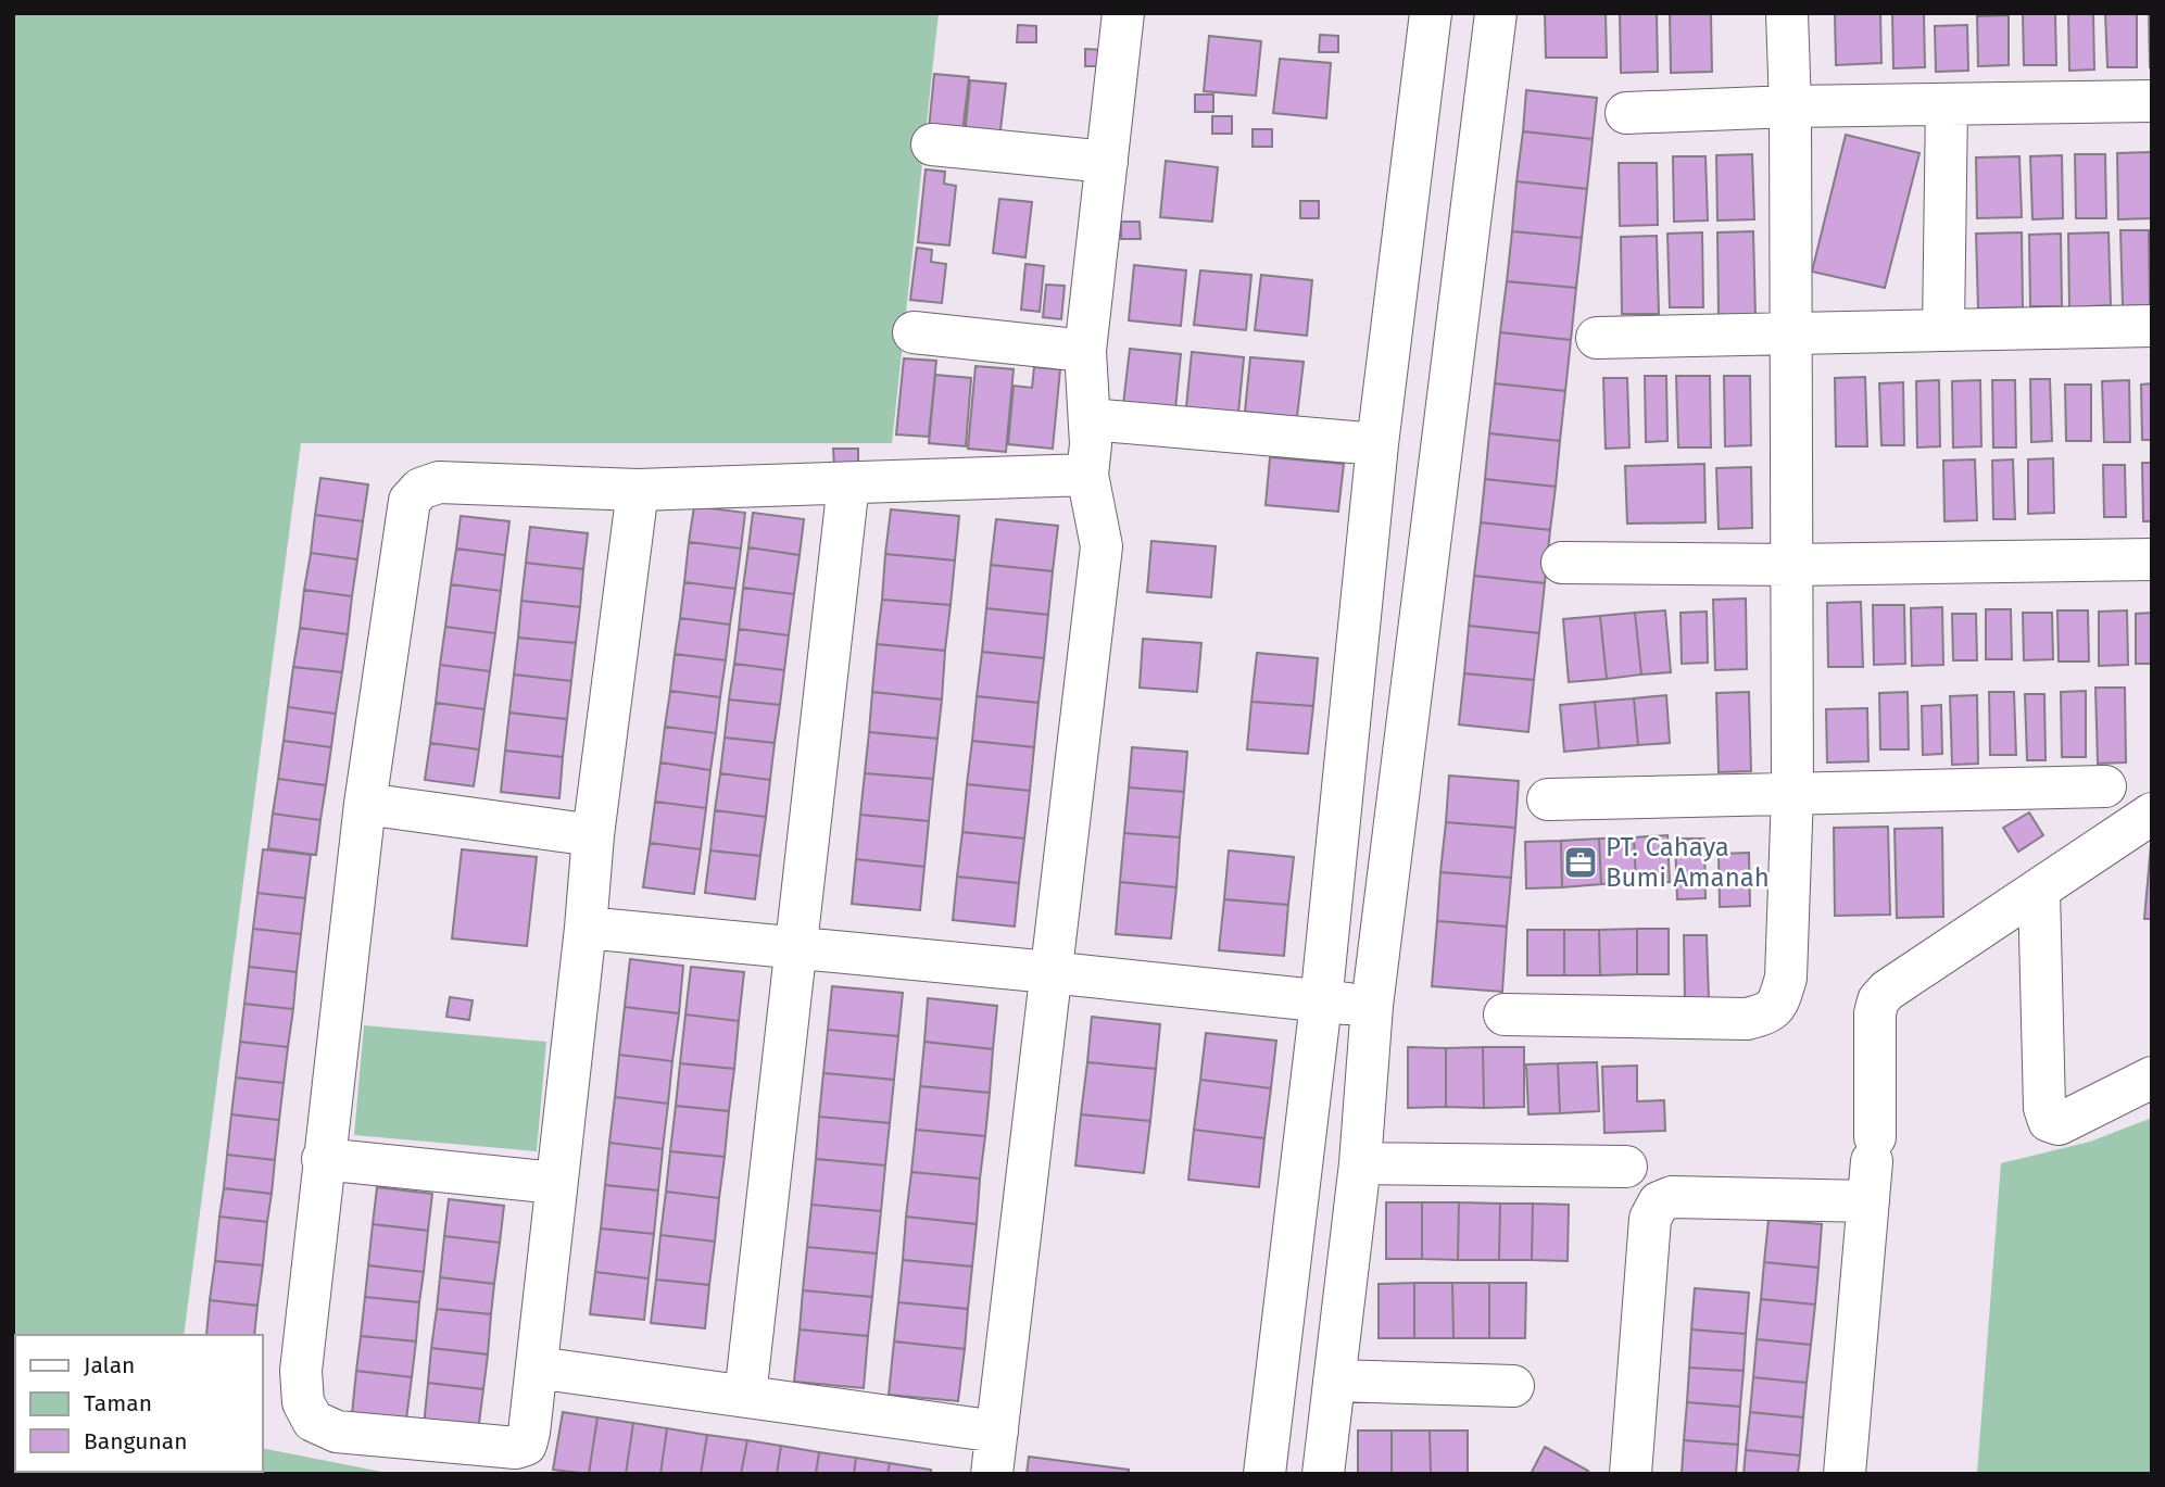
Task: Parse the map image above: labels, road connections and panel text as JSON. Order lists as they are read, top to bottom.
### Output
{
  "places": {
    "office": ["PT. Cahaya Bumi Amanah"]
  },
  "legend": ["Jalan", "Taman", "Bangunan"]
}
